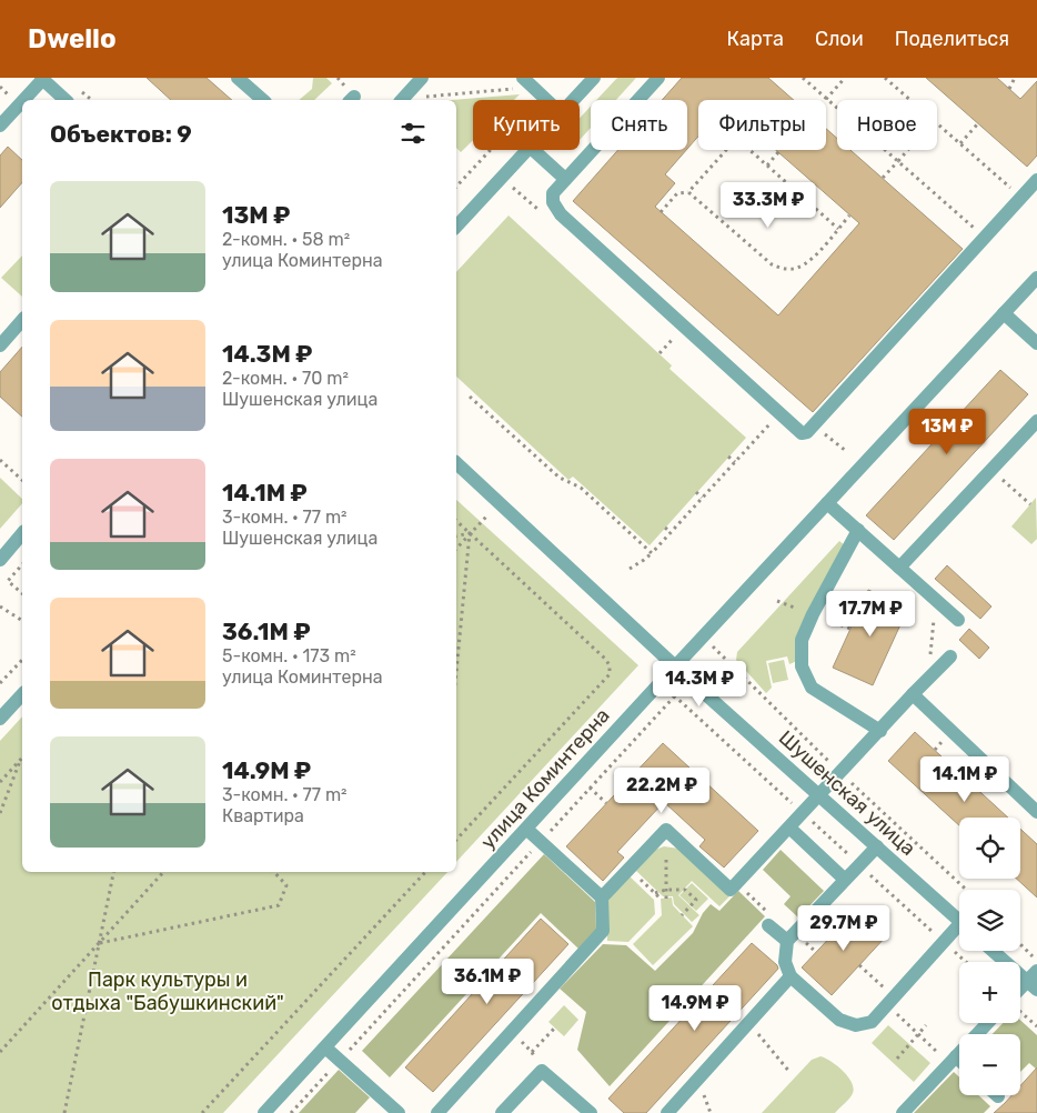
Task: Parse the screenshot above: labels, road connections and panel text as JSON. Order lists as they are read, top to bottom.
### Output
{
  "streets": {
    "street": ["улица Коминтерна", "Шушенская улица"]
  },
  "crossings": [
    ["улица Коминтерна", "Шушенская улица"]
  ],
  "parks": ["Парк культуры и отдыха \"Бабушкинский\""],
  "page": {
    "header": "Dwello",
    "nav": ["Карта", "Слои", "Поделиться"],
    "chip": [
      "Купить",
      "Снять",
      "Фильтры",
      "Новое"
    ],
    "heading": "Объектов: 9",
    "list": [
      {
        "name": "13M ₽",
        "note": "2-комн. · 58 m² · улица Коминтерна"
      },
      {
        "name": "14.3M ₽",
        "note": "2-комн. · 70 m² · Шушенская улица"
      },
      {
        "name": "14.1M ₽",
        "note": "3-комн. · 77 m² · Шушенская улица"
      },
      {
        "name": "36.1M ₽",
        "note": "5-комн. · 173 m² · улица Коминтерна"
      },
      {
        "name": "14.9M ₽",
        "note": "3-комн. · 77 m² · Квартира"
      }
    ],
    "price": [
      "33.3M ₽",
      "13M ₽",
      "17.7M ₽",
      "14.3M ₽",
      "14.1M ₽",
      "22.2M ₽",
      "29.7M ₽",
      "36.1M ₽",
      "14.9M ₽"
    ],
    "map_buttons": ["+", "−"]
  }
}
